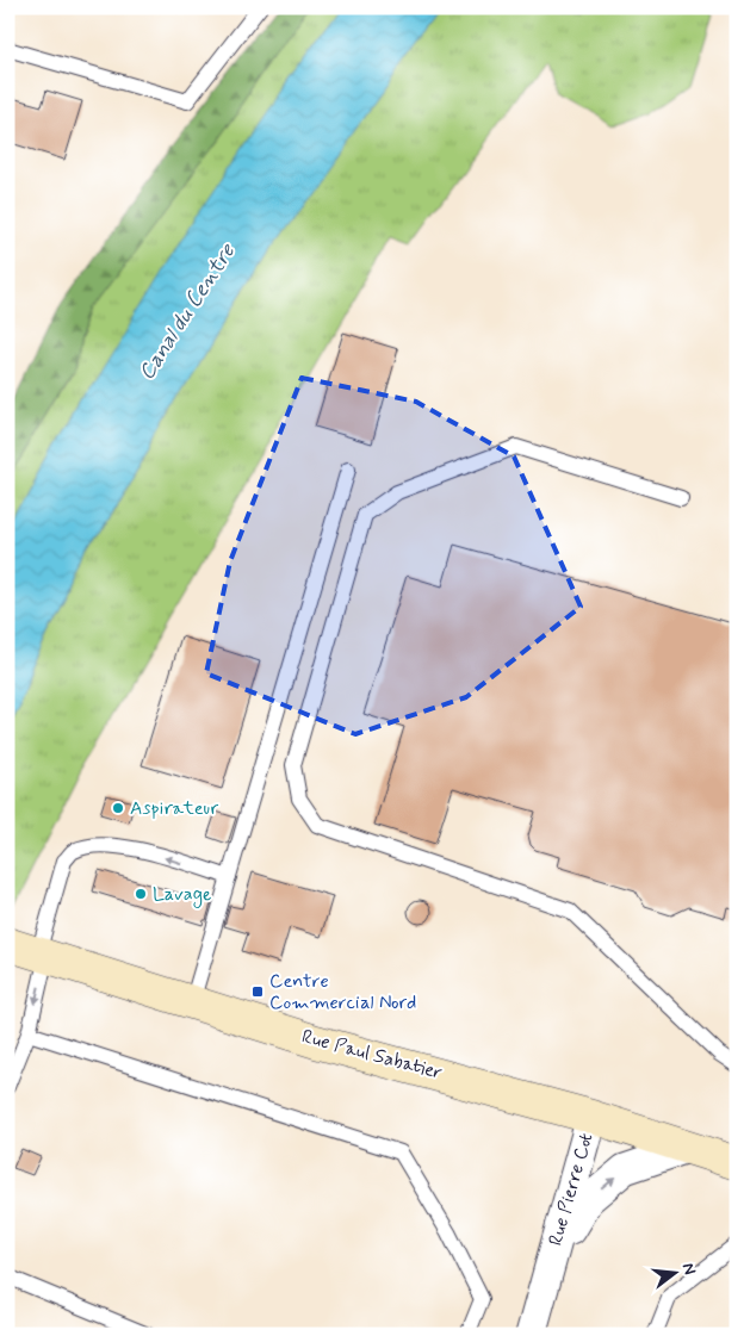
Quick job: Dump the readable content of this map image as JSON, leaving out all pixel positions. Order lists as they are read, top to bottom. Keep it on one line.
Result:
{"streets":{"main road":["Rue Paul Sabatier"],"street":["Rue Pierre Cot"]},"crossings":[["Rue Paul Sabatier","Rue Pierre Cot"]],"one_way":["Rue Pierre Cot"],"water":["Canal du Centre"],"places":{"other":["Aspirateur","Lavage"],"transit":["Centre Commercial Nord"]},"north":"right"}
